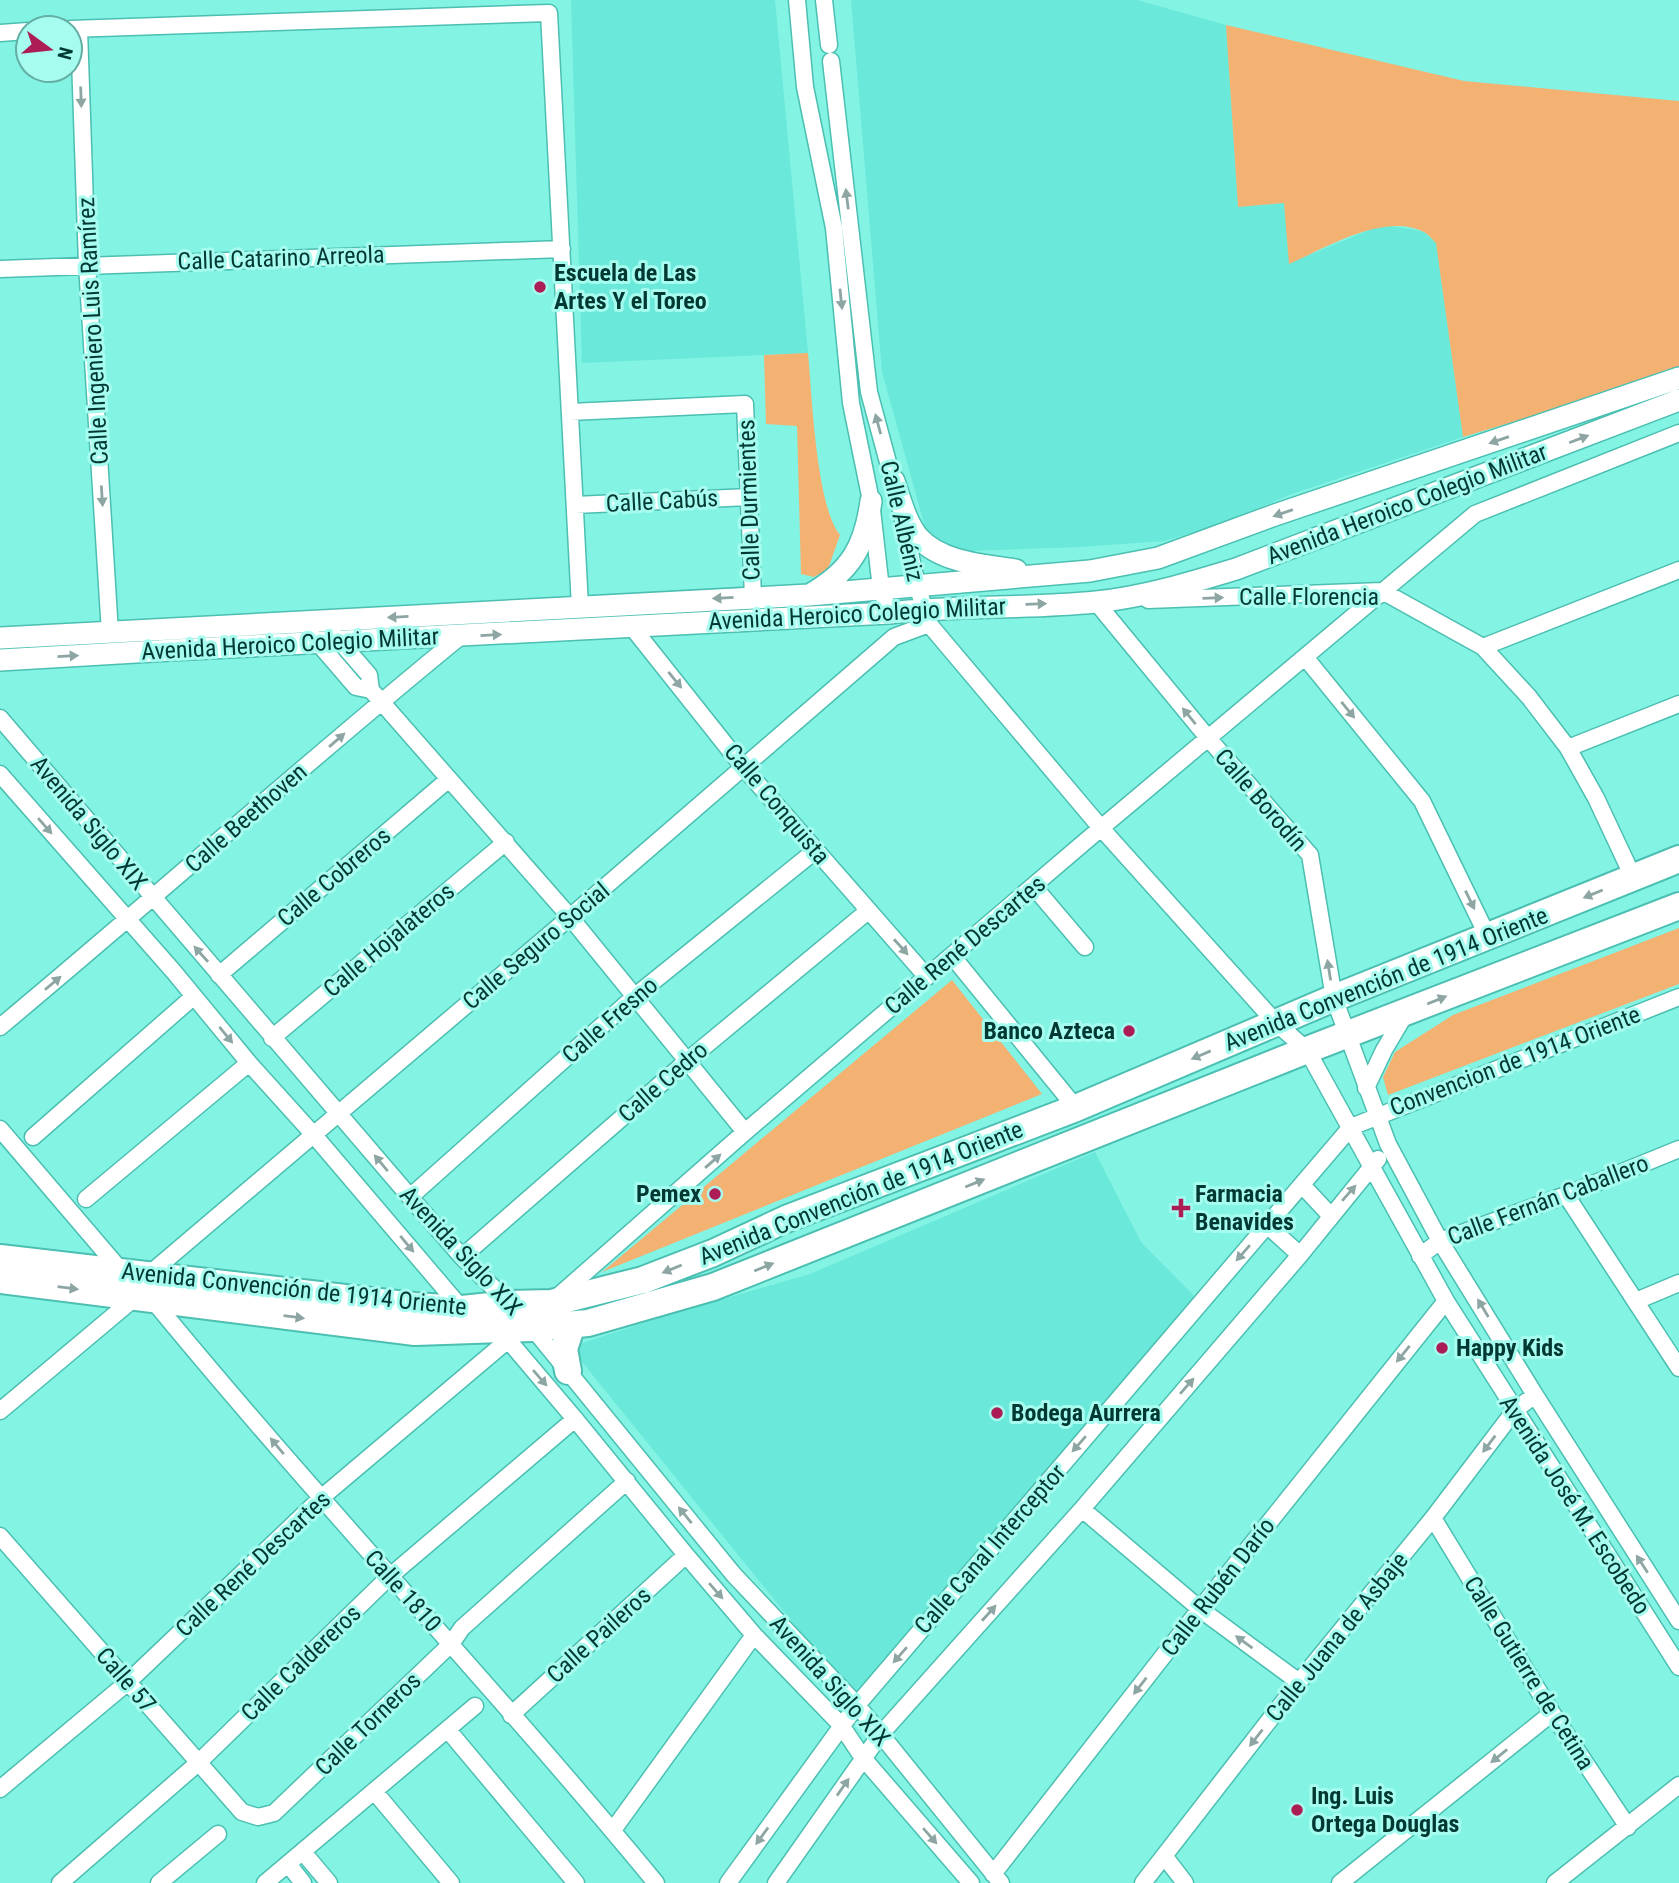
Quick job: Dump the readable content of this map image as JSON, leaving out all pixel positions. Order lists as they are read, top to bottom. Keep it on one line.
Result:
{"streets":{"main road":["Avenida Convención de 1914 Oriente"],"street":["Calle Catarino Arreola","Calle Ingeniero Luis Ramírez","Calle Durmientes","Calle Cabús","Avenida Heroico Colegio Militar","Calle Albéniz","Calle Florencia","Calle Borodín","Calle Conquista","Calle Beethoven","Avenida Siglo XIX","Calle Cobreros","Calle Hojalateros","Calle René Descartes","Calle Seguro Social","Calle Fresno","Convencion de 1914 Oriente","Calle Cedro","Calle Fernán Caballero","Avenida José M. Escobedo","Calle Canal Interceptor","Calle Rubén Darío","Calle 1810","Calle Paileros","Calle Juana de Asbaje","Calle Caldereros","Calle Gutierre de Cetina","Calle 57","Calle Torneros"]},"crossings":[["Calle Catarino Arreola","Calle Ingeniero Luis Ramírez"],["Calle Ingeniero Luis Ramírez","Avenida Heroico Colegio Militar"],["Calle Durmientes","Calle Cabús"],["Calle Durmientes","Avenida Heroico Colegio Militar"],["Avenida Heroico Colegio Militar","Calle Albéniz"],["Avenida Heroico Colegio Militar","Calle Florencia"],["Avenida Heroico Colegio Militar","Calle Borodín"],["Avenida Heroico Colegio Militar","Calle Conquista"],["Avenida Heroico Colegio Militar","Calle Beethoven"],["Avenida Heroico Colegio Militar","Calle René Descartes"],["Avenida Heroico Colegio Militar","Calle Seguro Social"],["Calle Albéniz","Calle René Descartes"],["Calle Albéniz","Calle Seguro Social"],["Calle Albéniz","Avenida Convención de 1914 Oriente"],["Calle Albéniz","Avenida José M. Escobedo"],["Calle Florencia","Calle Borodín"],["Calle Florencia","Calle René Descartes"],["Calle Florencia","Avenida Convención de 1914 Oriente"],["Calle Borodín","Calle René Descartes"],["Calle Borodín","Avenida Convención de 1914 Oriente"],["Calle Borodín","Avenida José M. Escobedo"],["Calle Conquista","Calle René Descartes"],["Calle Conquista","Calle Seguro Social"],["Calle Conquista","Calle Fresno"],["Calle Conquista","Calle Cedro"],["Calle Beethoven","Avenida Siglo XIX"],["Avenida Siglo XIX","Calle Cobreros"],["Avenida Siglo XIX","Calle Hojalateros"],["Avenida Siglo XIX","Calle René Descartes"],["Avenida Siglo XIX","Calle Seguro Social"],["Avenida Siglo XIX","Avenida Convención de 1914 Oriente"],["Avenida Siglo XIX","Calle Fresno"],["Avenida Siglo XIX","Calle Cedro"],["Avenida Siglo XIX","Calle Canal Interceptor"],["Avenida Siglo XIX","Calle Rubén Darío"],["Avenida Siglo XIX","Calle Paileros"],["Avenida Siglo XIX","Calle Caldereros"],["Avenida Siglo XIX","Calle Torneros"],["Calle René Descartes","Avenida Convención de 1914 Oriente"],["Calle René Descartes","Calle 1810"],["Calle René Descartes","Calle 57"],["Calle Seguro Social","Avenida Convención de 1914 Oriente"],["Calle Seguro Social","Calle 1810"],["Avenida Convención de 1914 Oriente","Avenida José M. Escobedo"],["Avenida Convención de 1914 Oriente","Calle 1810"],["Convencion de 1914 Oriente","Avenida José M. Escobedo"],["Convencion de 1914 Oriente","Calle Canal Interceptor"],["Calle Fernán Caballero","Avenida José M. Escobedo"],["Avenida José M. Escobedo","Calle Canal Interceptor"],["Avenida José M. Escobedo","Calle Rubén Darío"],["Avenida José M. Escobedo","Calle Juana de Asbaje"],["Calle 1810","Calle Paileros"],["Calle 1810","Calle Caldereros"],["Calle 1810","Calle Torneros"],["Calle Juana de Asbaje","Calle Gutierre de Cetina"],["Calle Caldereros","Calle 57"],["Calle 57","Calle Torneros"]],"one_way":["Calle Ingeniero Luis Ramírez","Calle Florencia","Calle Conquista","Calle Rubén Darío","Calle Juana de Asbaje"],"places":{"other":["Escuela de Las Artes Y el Toreo","Banco Azteca","Pemex","Happy Kids","Bodega Aurrera","Ing. Luis Ortega Douglas"],"health":["Farmacia Benavides"]},"north":"right"}
